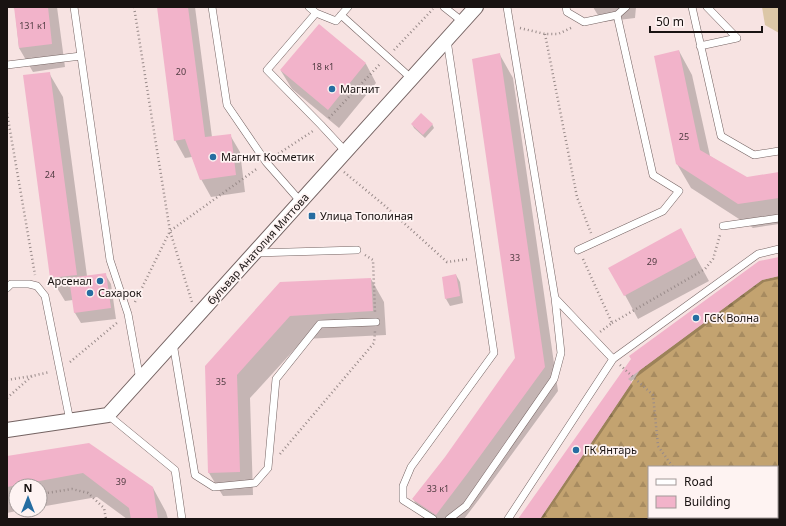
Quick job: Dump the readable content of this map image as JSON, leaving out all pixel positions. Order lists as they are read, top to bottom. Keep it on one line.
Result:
{"streets":{"street":["бульвар Анатолия Миттова"]},"places":{"other":["Магнит","Магнит Косметик","Арсенал","Сахарок","ГСК Волна","ГК Янтарь"],"transit":["Улица Тополиная"]},"house_numbers":["131 к1","18 к1","20","25","24","33","29","35","39","33 к1"],"legend":["Road","Building"],"scale_bar":"50 m","north":"top"}
